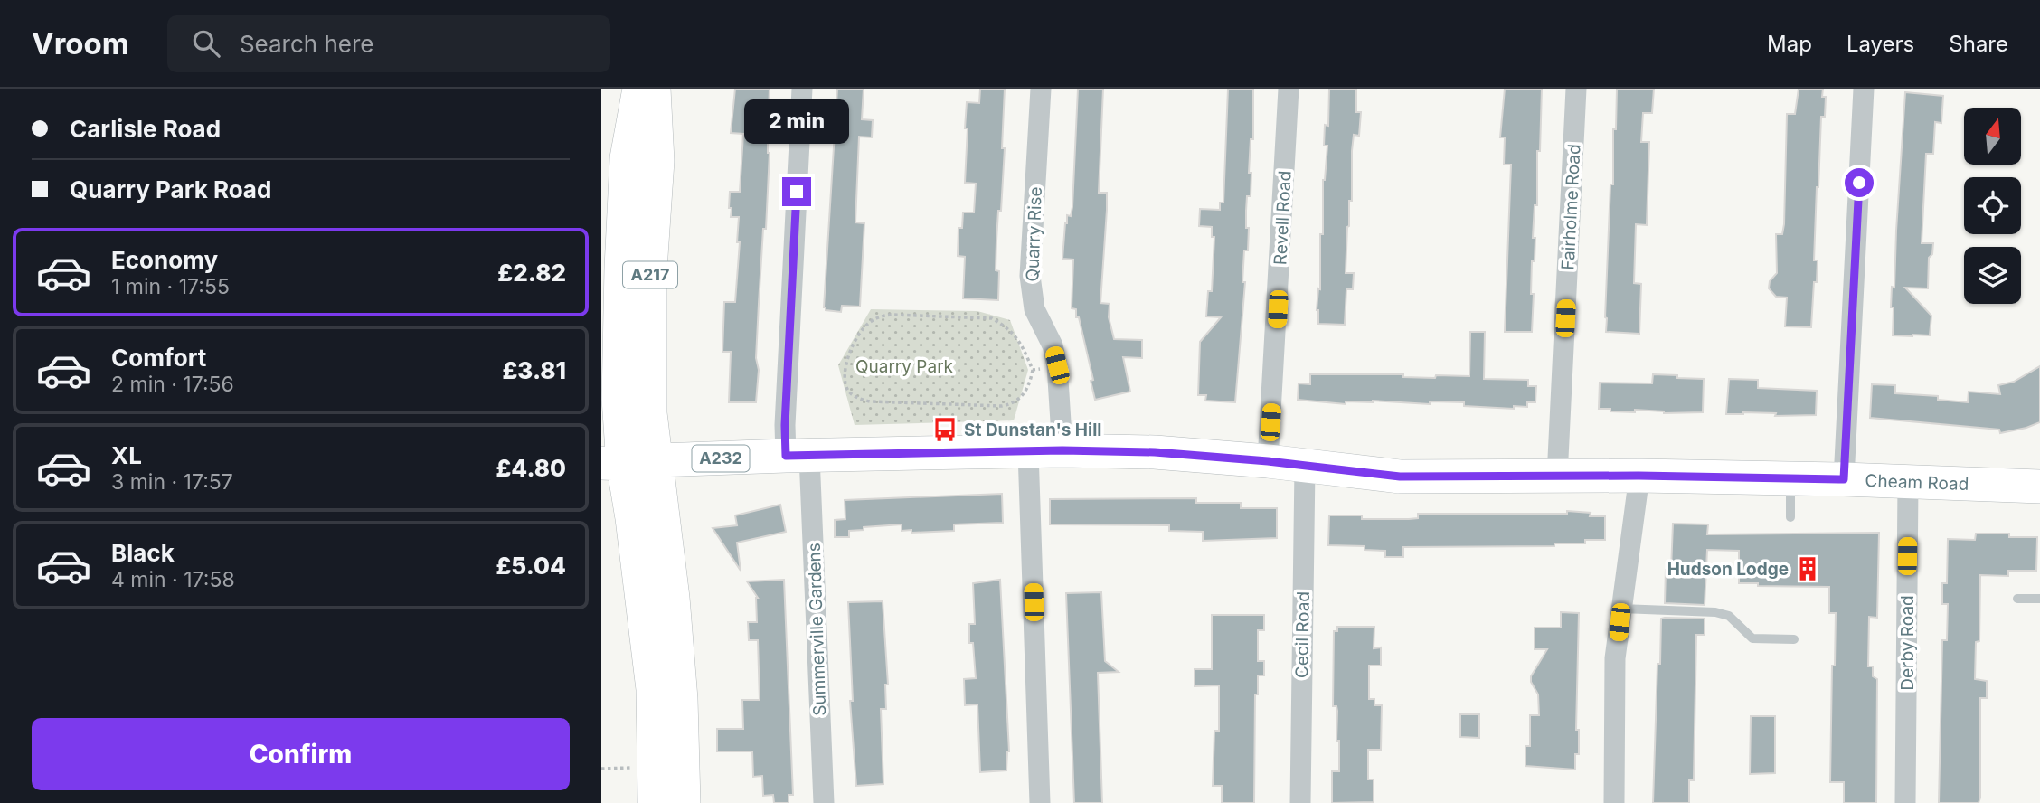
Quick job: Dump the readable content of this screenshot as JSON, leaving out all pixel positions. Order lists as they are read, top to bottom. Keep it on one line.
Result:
{"streets":{"highway":["A217","A232","Cheam Road"],"street":["Fairholme Road","Revell Road","Quarry Rise","Summerville Gardens","Cecil Road","Derby Road"]},"crossings":[["Fairholme Road","Cheam Road"],["Revell Road","Cheam Road"],["Quarry Rise","Cheam Road"],["A217","A232"],["A217","Cheam Road"],["A232","Cheam Road"],["Cheam Road","Summerville Gardens"],["Cheam Road","Cecil Road"],["Cheam Road","Derby Road"]],"parks":["Quarry Park"],"places":{"bus stop":["St Dunstan's Hill"],"building":["Hudson Lodge"]},"north":"top","page":{"header":"Vroom","search":"Search here","nav":["Map","Layers","Share"],"banner":["Carlisle Road","Quarry Park Road"],"bubble":"2 min","list":[{"name":"Economy","note":"1 min · 17:55","value":"£2.82"},{"name":"Comfort","note":"2 min · 17:56","value":"£3.81"},{"name":"XL","note":"3 min · 17:57","value":"£4.80"},{"name":"Black","note":"4 min · 17:58","value":"£5.04"}],"buttons":"Confirm"}}
